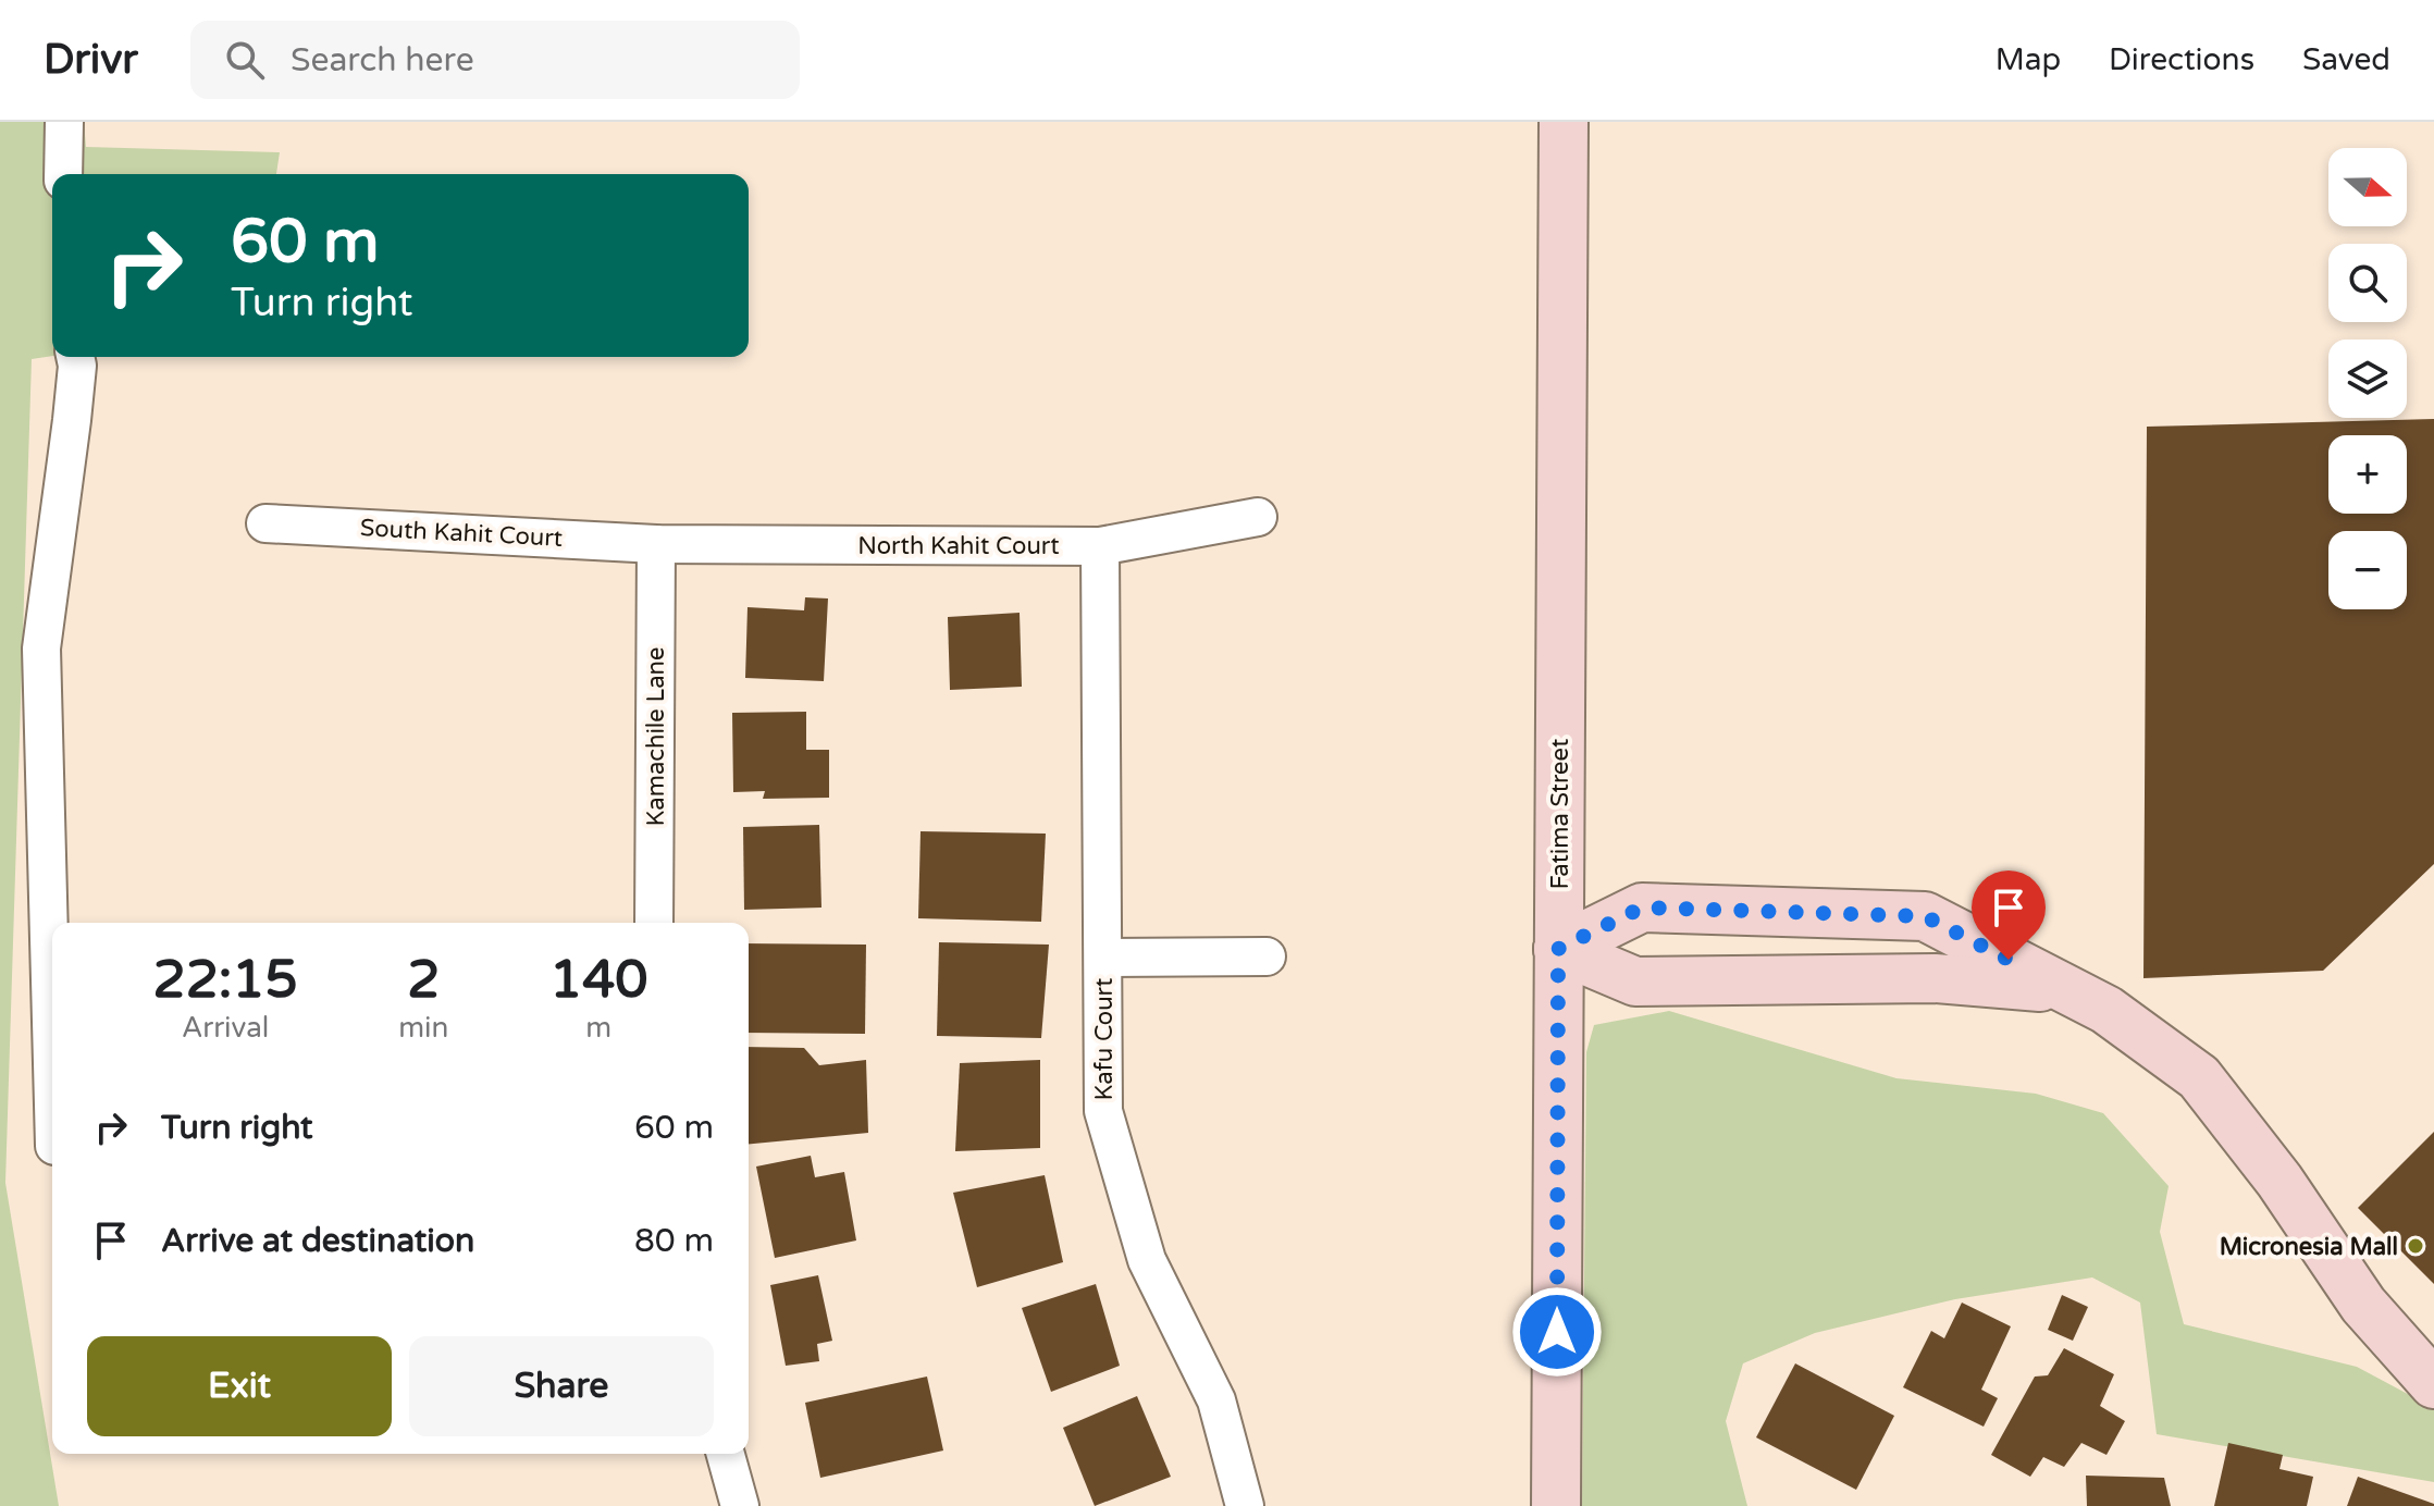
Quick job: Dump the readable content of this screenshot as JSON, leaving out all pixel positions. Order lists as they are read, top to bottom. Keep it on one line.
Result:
{"streets":{"street":["South Kahit Court","North Kahit Court","Kamachile Lane","Fatima Street","Kafu Court"]},"crossings":[["South Kahit Court","North Kahit Court"],["South Kahit Court","Kamachile Lane"],["North Kahit Court","Kamachile Lane"],["North Kahit Court","Kafu Court"]],"places":["Micronesia Mall"],"north":"right","page":{"header":"Drivr","search":"Search here","nav":["Map","Directions","Saved"],"map_buttons":["+","−"],"turn":["60 m","Turn right"],"eta":["22:15","Arrival","2","min","140","m"],"list":[{"name":"Turn right","value":"60 m"},{"name":"Arrive at destination","value":"80 m"}],"buttons":["Exit","Share"]}}
